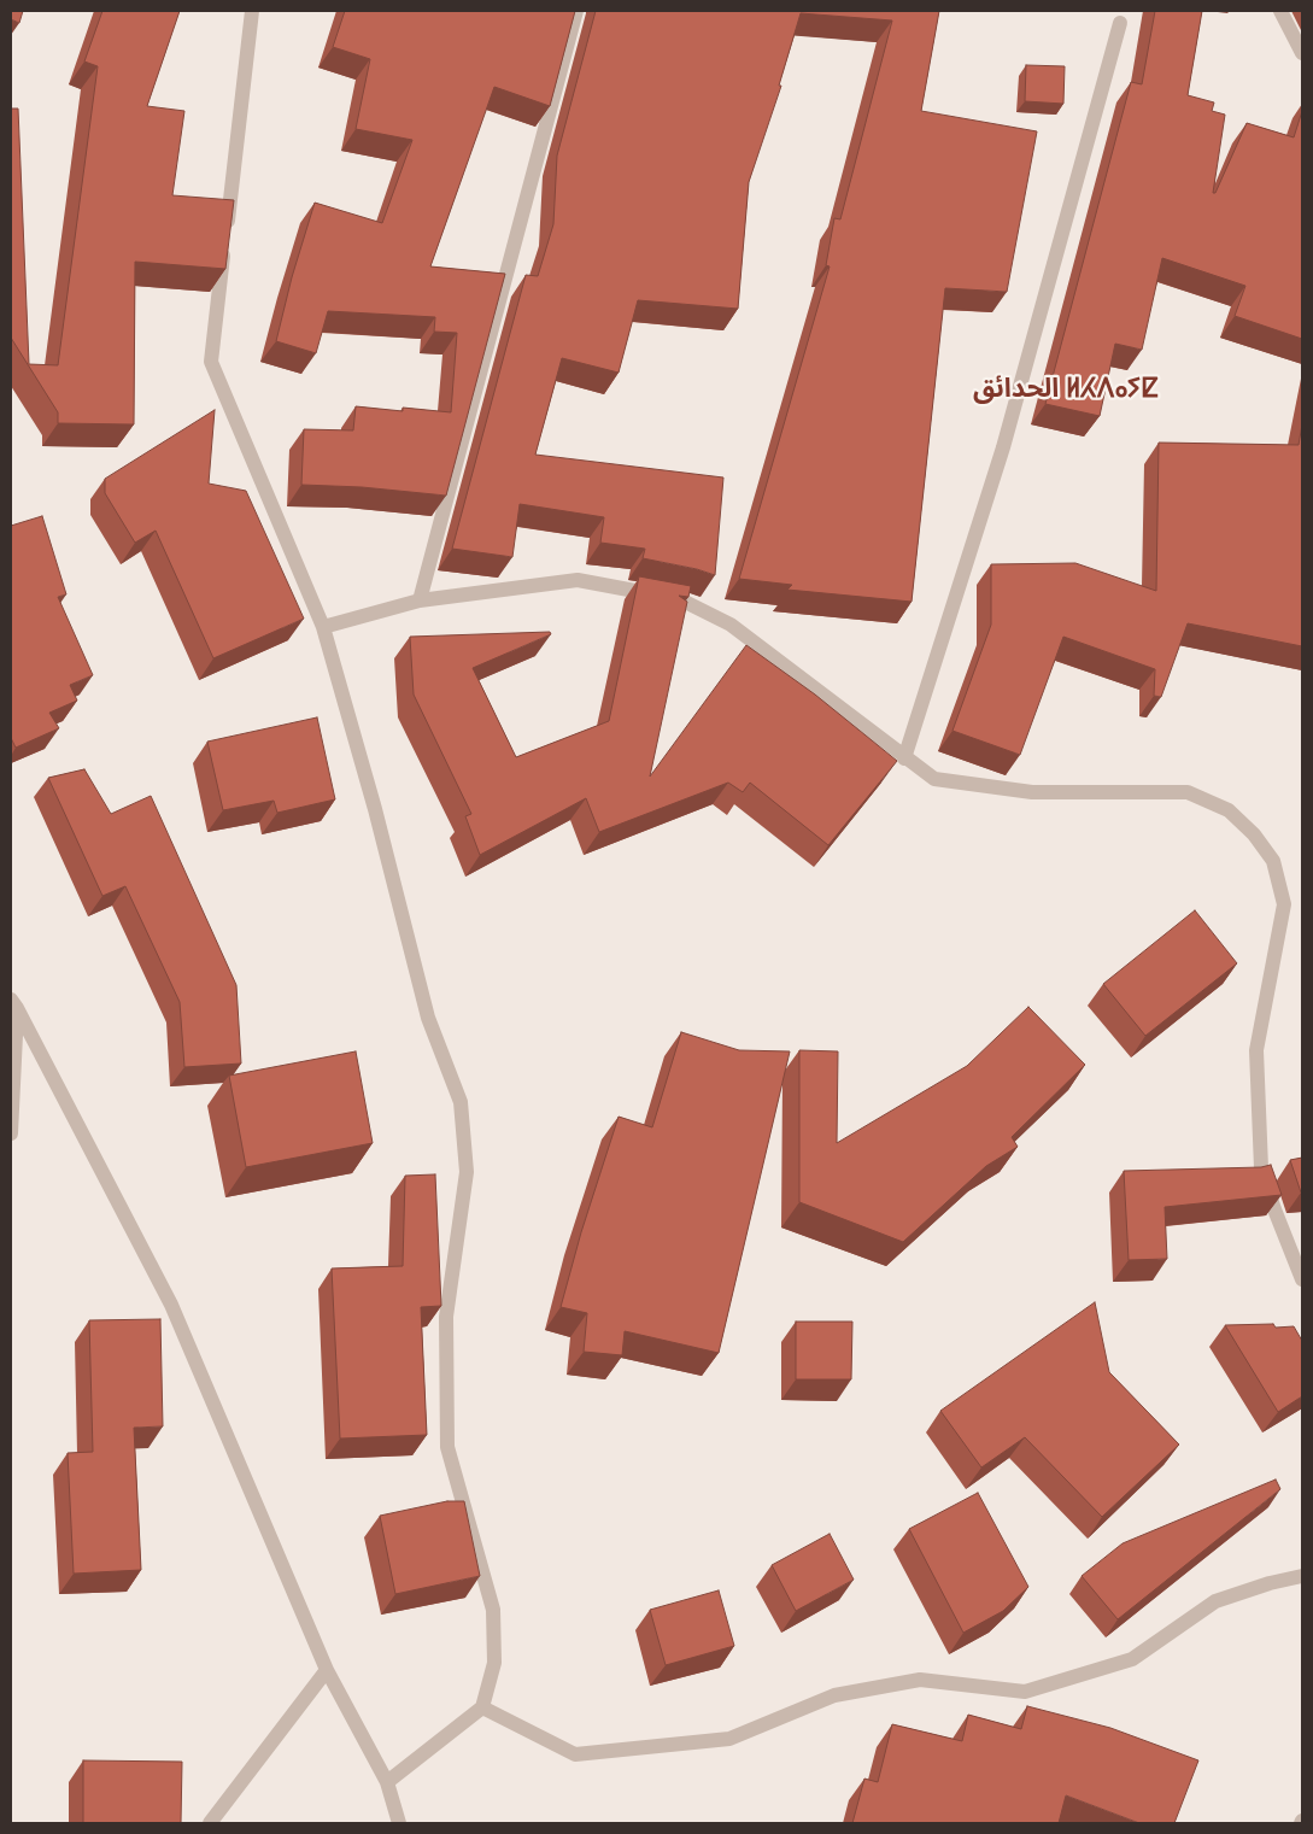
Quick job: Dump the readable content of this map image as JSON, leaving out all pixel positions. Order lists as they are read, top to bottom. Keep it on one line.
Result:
{"districts":["الحدائق ⵍⵃⴷⴰⵢⵇ"]}
